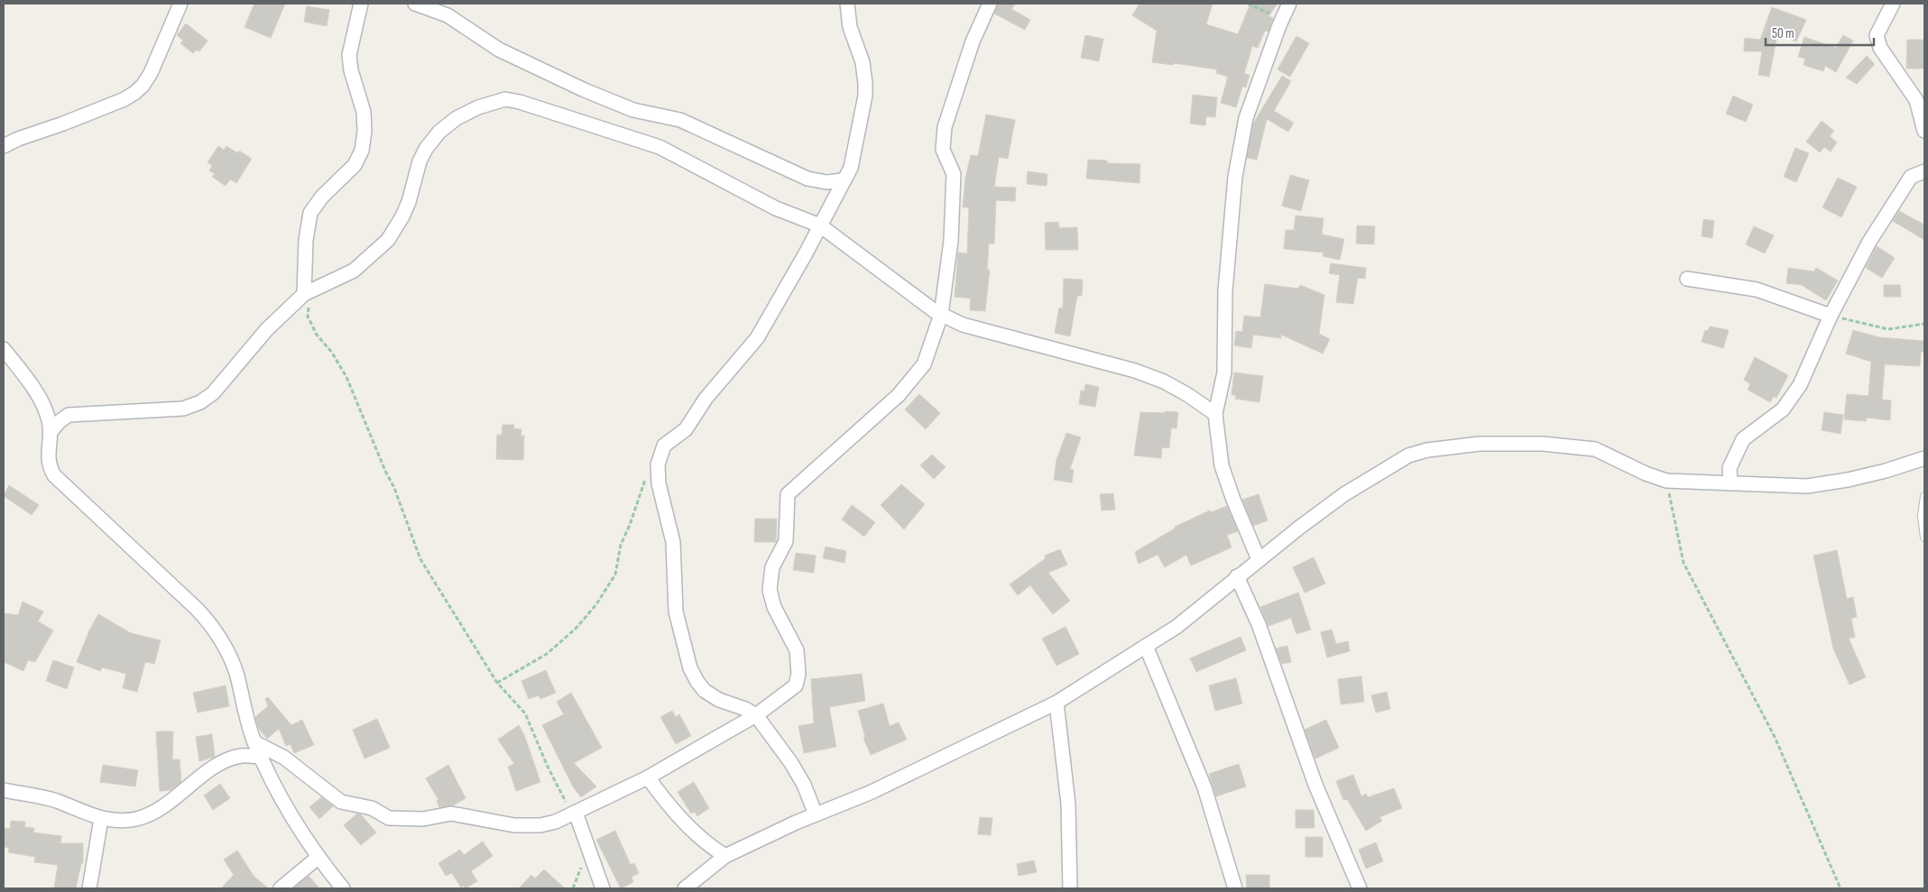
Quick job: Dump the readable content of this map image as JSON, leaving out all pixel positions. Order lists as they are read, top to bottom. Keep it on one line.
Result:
{"scale_bar":"50 m"}
